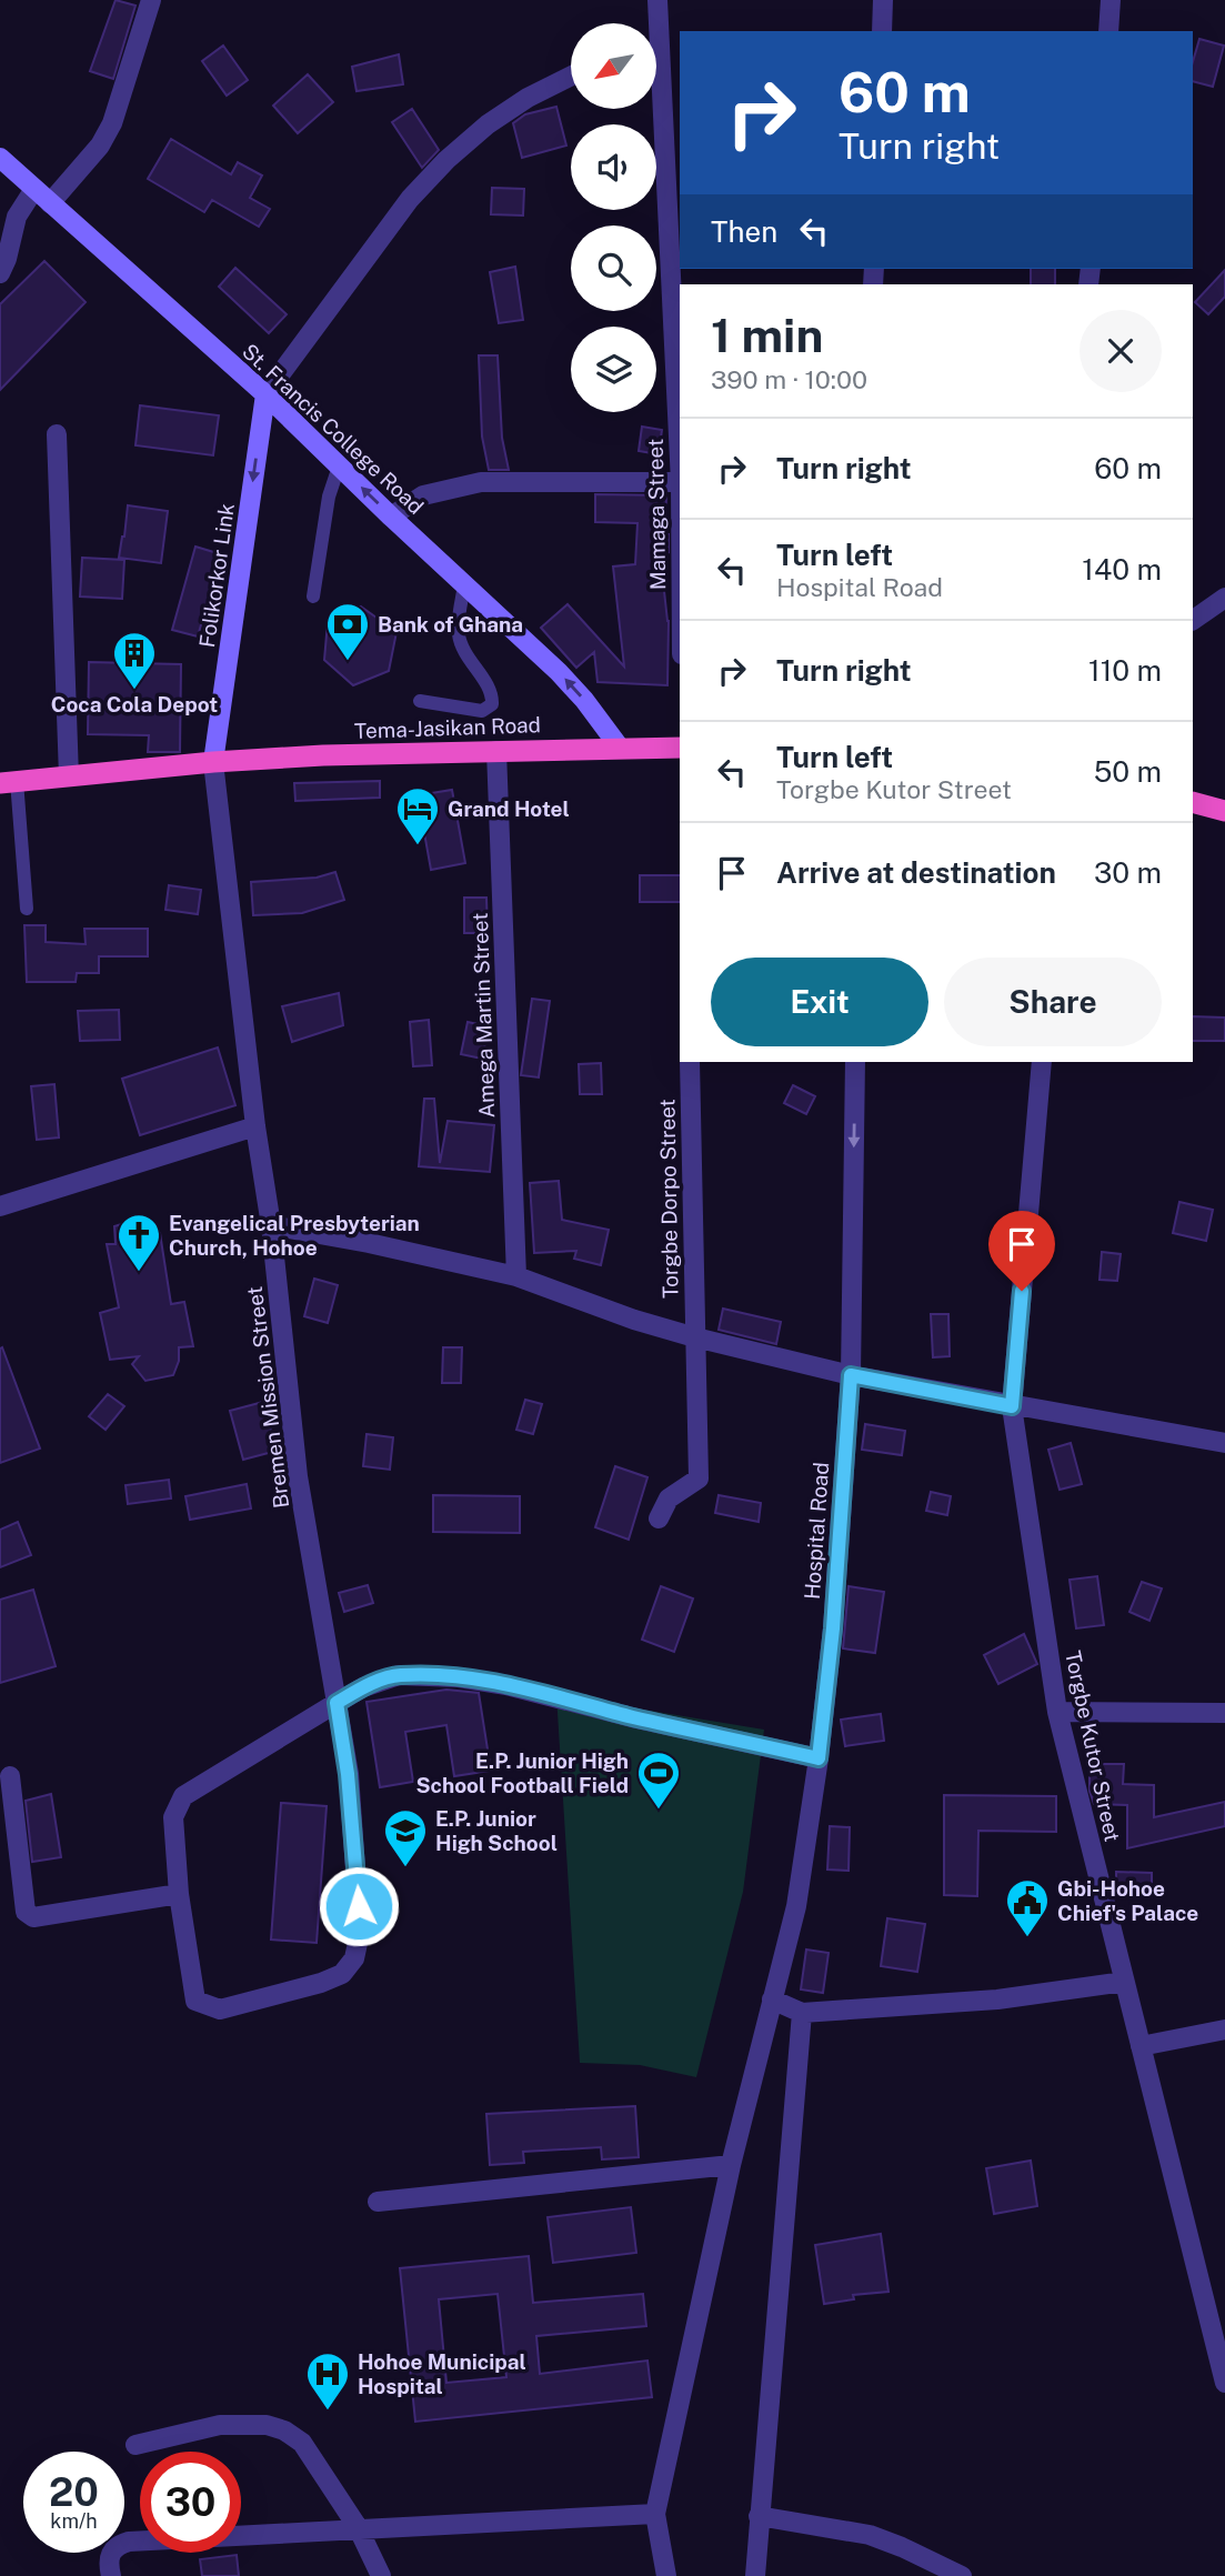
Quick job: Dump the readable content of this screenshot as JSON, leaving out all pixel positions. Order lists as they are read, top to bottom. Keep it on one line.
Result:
{"streets":{"highway":["Tema-Jasikan Road"],"main road":["St. Francis College Road","Folikorkor Link"],"street":["Mamaga Street","Amega Martin Street","Torgbe Dorpo Street","Bremen Mission Street","Hospital Road","Torgbe Kutor Street"]},"crossings":[["St. Francis College Road","Folikorkor Link"],["St. Francis College Road","Tema-Jasikan Road"],["Folikorkor Link","Tema-Jasikan Road"],["Folikorkor Link","Bremen Mission Street"],["Tema-Jasikan Road","Amega Martin Street"],["Tema-Jasikan Road","Bremen Mission Street"]],"one_way":["Folikorkor Link"],"places":{"bank":["Bank of Ghana"],"building":["Coca Cola Depot"],"hotel":["Grand Hotel"],"church":["Evangelical Presbyterian Church, Hohoe"],"sports":["E.P. Junior High School Football Field"],"school or university":["E.P. Junior High School"],"public building":["Gbi-Hohoe Chief's Palace"],"hospital":["Hohoe Municipal Hospital"]},"north":"bottom left","page":{"turn":["60 m","Turn right"],"then":"Then","heading":["1 min","390 m · 10:00"],"list":[{"name":"Turn right","value":"60 m"},{"name":"Turn left","note":"Hospital Road","value":"140 m"},{"name":"Turn right","value":"110 m"},{"name":"Turn left","note":"Torgbe Kutor Street","value":"50 m"},{"name":"Arrive at destination","value":"30 m"}],"buttons":["Exit","Share"],"speed":"20 km/h","limit":"30"}}
